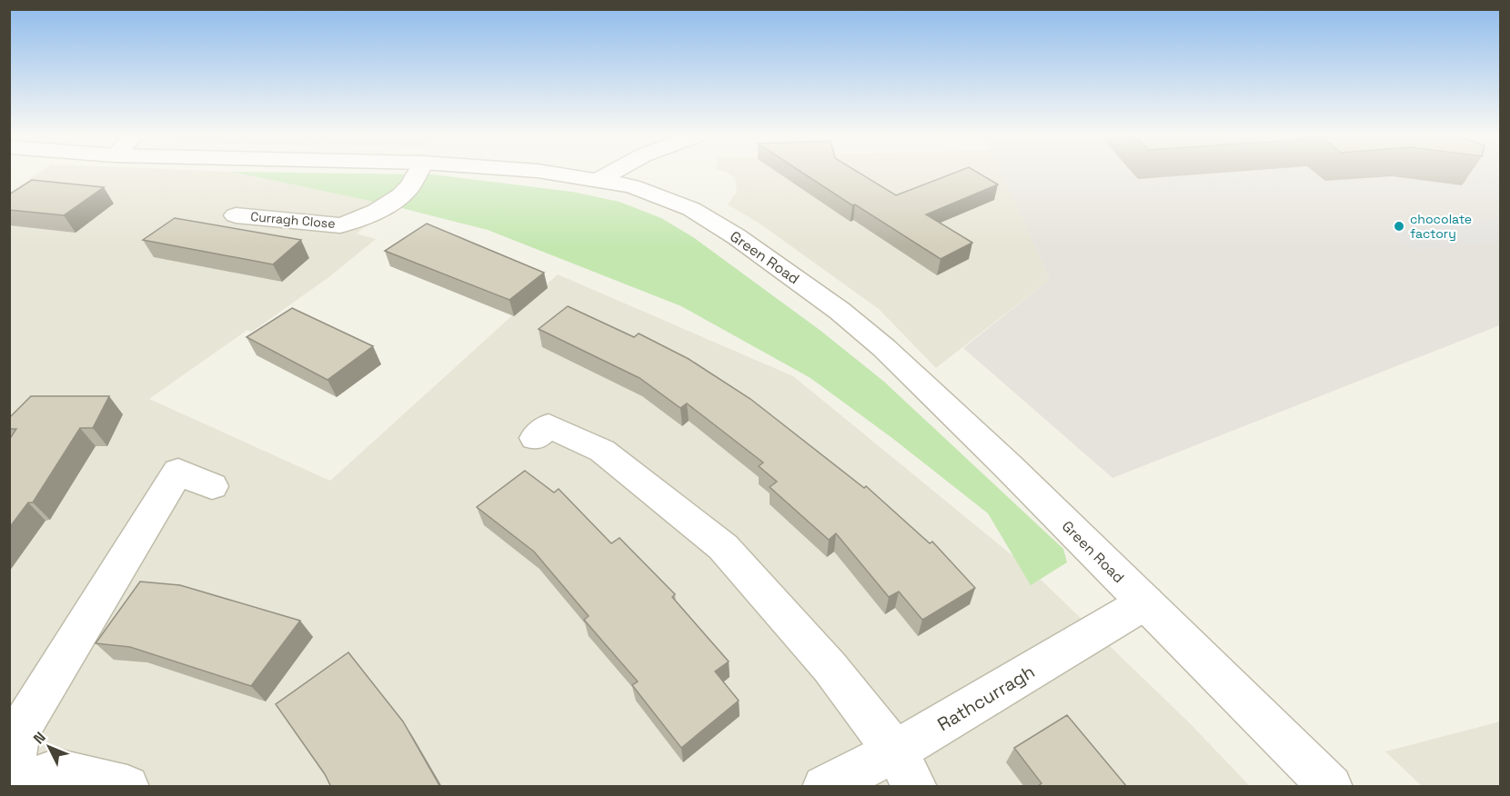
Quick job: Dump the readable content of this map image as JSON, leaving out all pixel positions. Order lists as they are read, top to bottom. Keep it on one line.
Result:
{"streets":{"street":["Curragh Close","Green Road","Rathcurragh"]},"crossings":[["Green Road","Rathcurragh"]],"places":["chocolate factory"],"north":"top left"}
